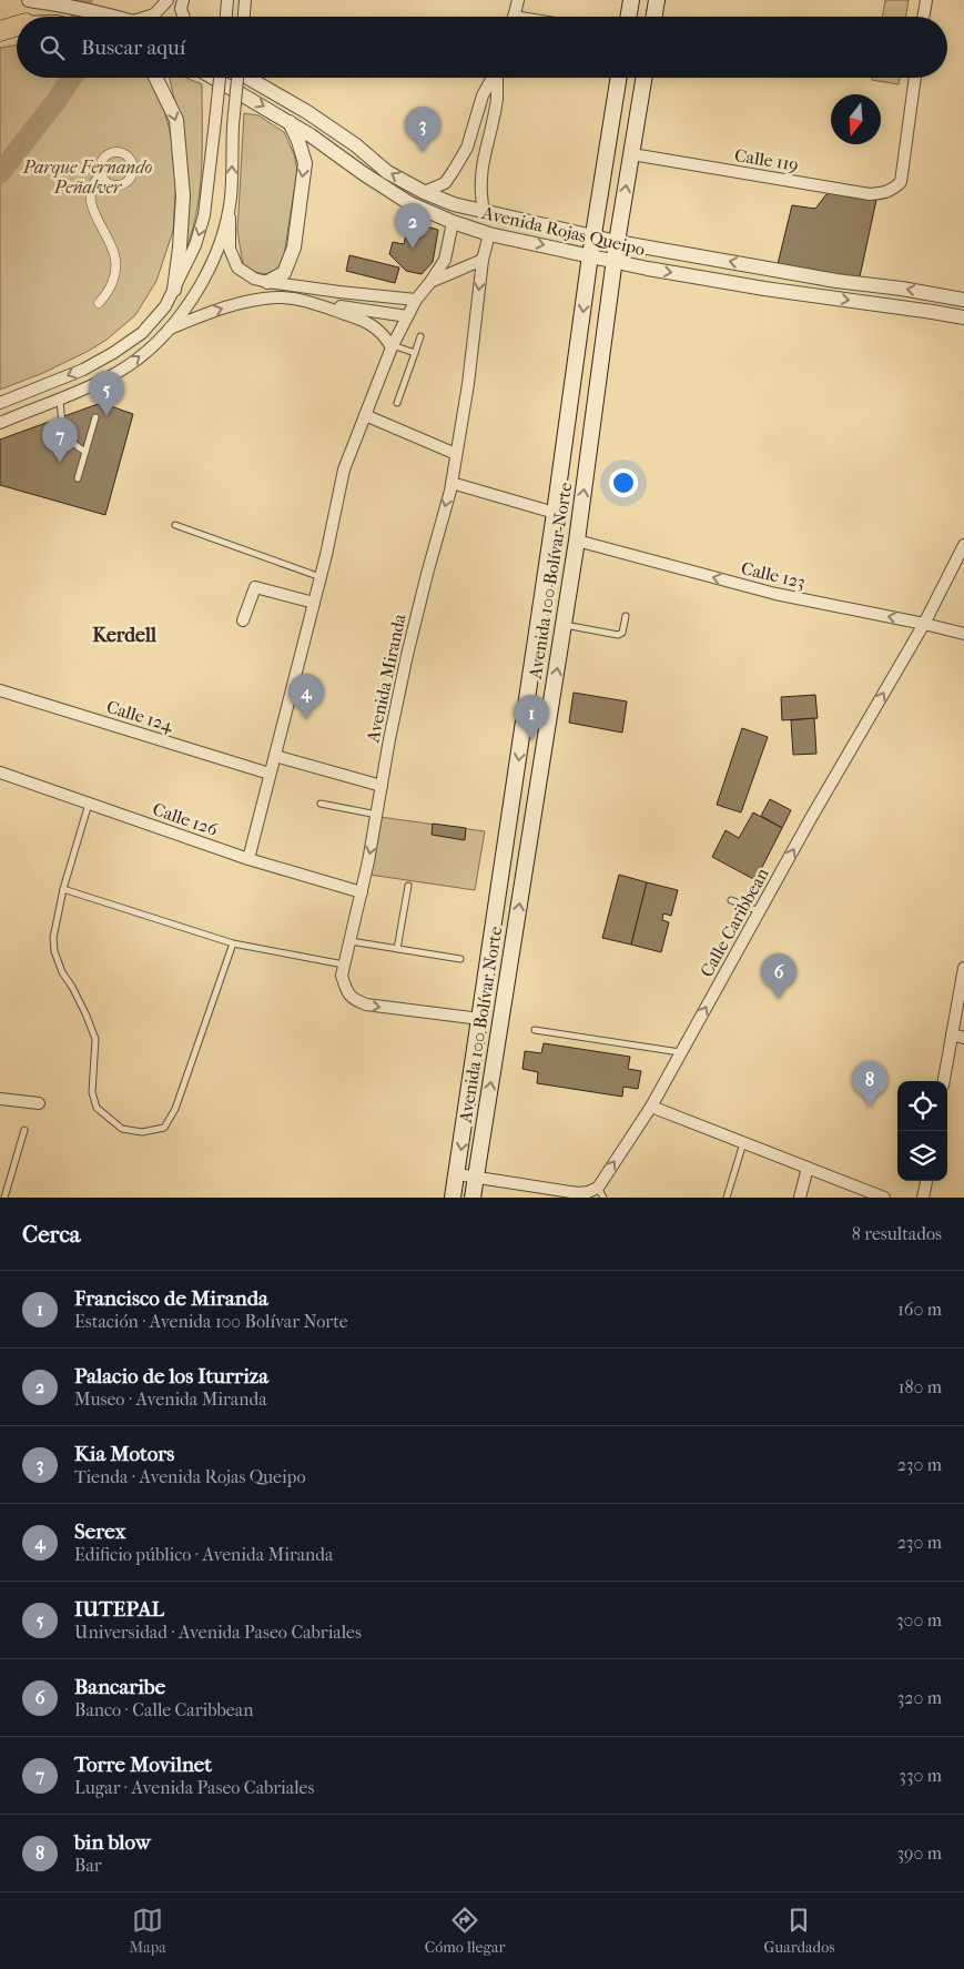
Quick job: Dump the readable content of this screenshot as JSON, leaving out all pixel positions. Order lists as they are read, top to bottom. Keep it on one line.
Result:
{"streets":{"main road":["Avenida 100 Bolívar Norte"],"street":["Calle 119","Avenida Rojas Queipo","Calle 123","Avenida Miranda","Calle 124","Calle 126","Calle Caribbean"]},"crossings":[["Calle 119","Avenida 100 Bolívar Norte"],["Avenida Rojas Queipo","Avenida 100 Bolívar Norte"],["Avenida Rojas Queipo","Avenida Miranda"],["Calle 123","Avenida 100 Bolívar Norte"],["Calle 123","Calle Caribbean"],["Avenida 100 Bolívar Norte","Avenida Miranda"],["Avenida 100 Bolívar Norte","Calle Caribbean"],["Avenida Miranda","Calle 126"]],"one_way":["Calle 123","Avenida Miranda","Calle Caribbean"],"districts":["Kerdell"],"parks":["Parque Fernando Peñalver"],"north":"bottom","page":{"search":"Buscar aquí","pins":["3","2","5","7","4","1","6","8"],"heading":["Cerca","8 resultados"],"list":[{"mark":"1","name":"Francisco de Miranda","note":"Estación · Avenida 100 Bolívar Norte","value":"160 m"},{"mark":"2","name":"Palacio de los Iturriza","note":"Museo · Avenida Miranda","value":"180 m"},{"mark":"3","name":"Kia Motors","note":"Tienda · Avenida Rojas Queipo","value":"230 m"},{"mark":"4","name":"Serex","note":"Edificio público · Avenida Miranda","value":"230 m"},{"mark":"5","name":"IUTEPAL","note":"Universidad · Avenida Paseo Cabriales","value":"300 m"},{"mark":"6","name":"Bancaribe","note":"Banco · Calle Caribbean","value":"320 m"},{"mark":"7","name":"Torre Movilnet","note":"Lugar · Avenida Paseo Cabriales","value":"330 m"},{"mark":"8","name":"bin blow","note":"Bar","value":"390 m"}],"nav":["Mapa","Cómo llegar","Guardados"]}}
